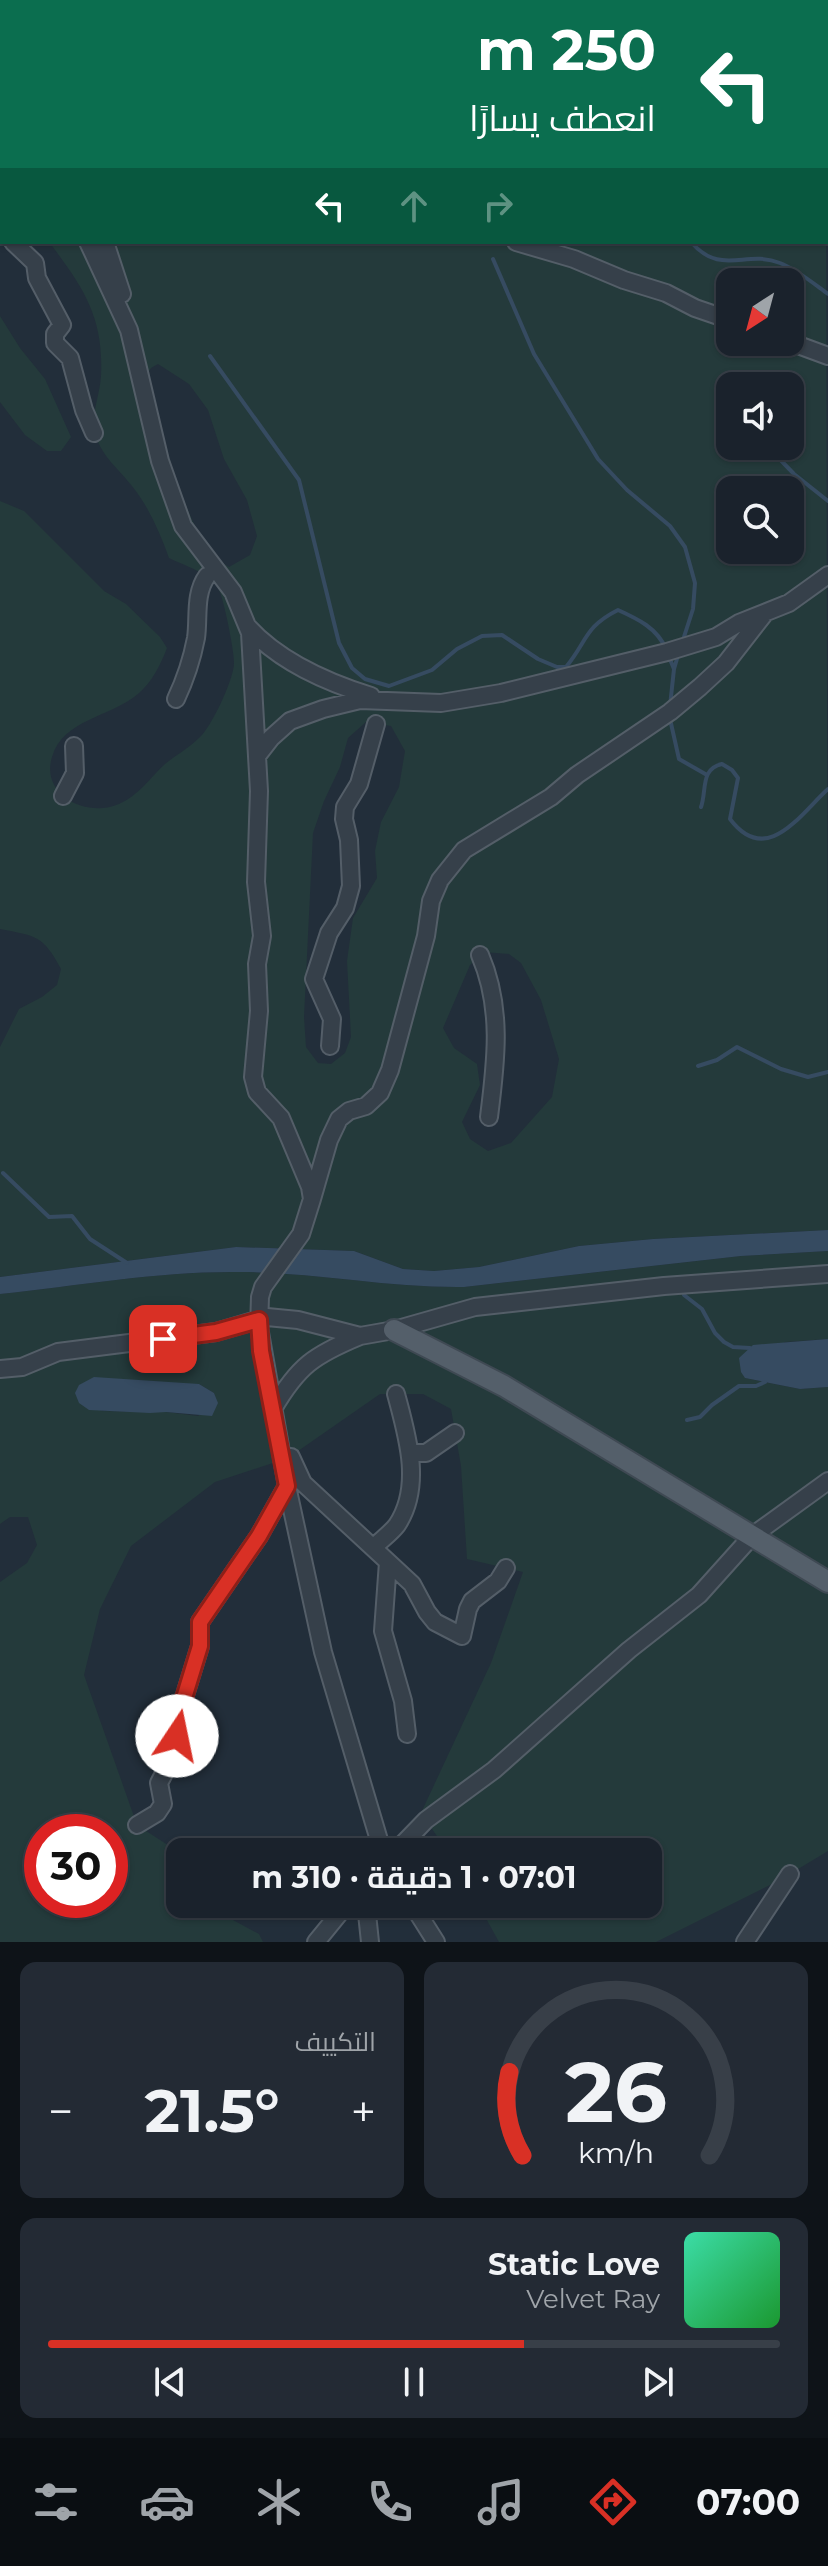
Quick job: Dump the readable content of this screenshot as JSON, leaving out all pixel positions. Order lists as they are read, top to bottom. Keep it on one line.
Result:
{"north":"bottom left","page":{"turn":["250 m","انعطف يسارًا"],"limit":"30","trip":"07:01 · 1 دقيقة · 310 m","tile":"التكييف","heat":["−","21.5°","+"],"song":["Static Love","Velvet Ray"],"tabs":"07:00","gauge":["26","km/h"]}}
